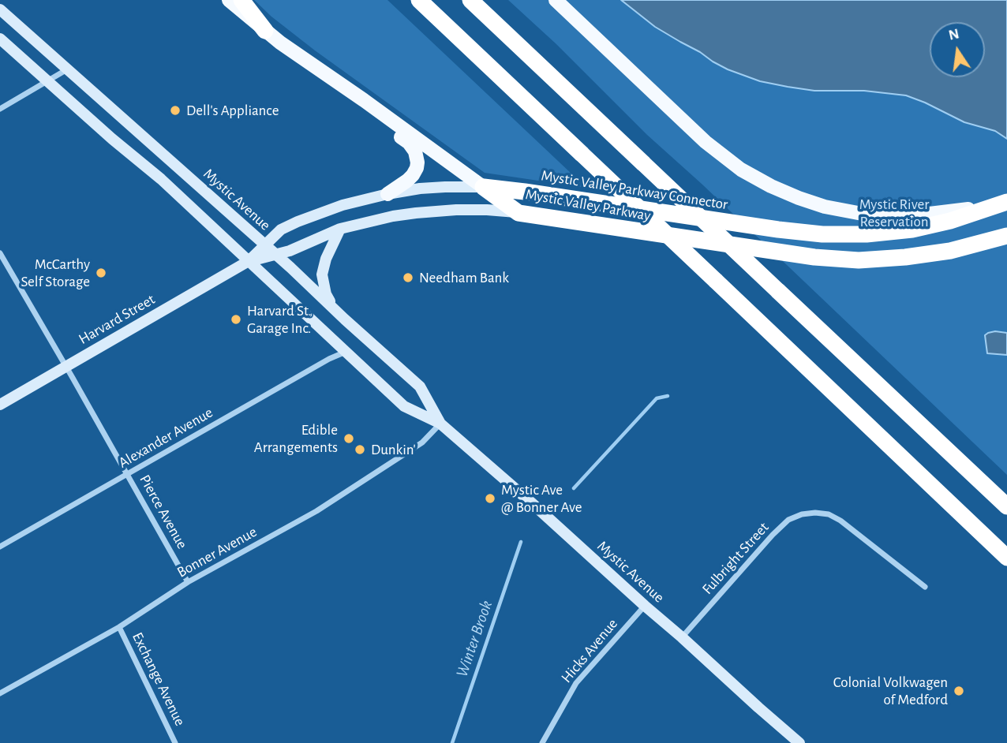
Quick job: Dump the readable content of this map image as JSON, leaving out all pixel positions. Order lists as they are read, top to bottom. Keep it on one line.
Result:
{"streets":{"highway":["Mystic Valley Parkway Connector","Mystic Valley Parkway"],"main road":["Mystic Avenue","Harvard Street"],"street":["Alexander Avenue","Pierce Avenue","Bonner Avenue","Fulbright Street","Hicks Avenue","Exchange Avenue"]},"crossings":[["Mystic Valley Parkway Connector","Mystic Avenue"],["Mystic Valley Parkway Connector","Mystic Valley Parkway"],["Mystic Valley Parkway Connector","Harvard Street"],["Mystic Avenue","Harvard Street"],["Mystic Avenue","Alexander Avenue"],["Mystic Avenue","Bonner Avenue"],["Mystic Avenue","Fulbright Street"],["Mystic Avenue","Hicks Avenue"],["Harvard Street","Pierce Avenue"],["Alexander Avenue","Pierce Avenue"],["Pierce Avenue","Bonner Avenue"],["Bonner Avenue","Exchange Avenue"]],"water":["Winter Brook"],"parks":["Mystic River Reservation"],"places":["Dell's Appliance","McCarthy Self Storage","Needham Bank","Harvard St. Garage Inc.","Edible Arrangements","Dunkin'","Mystic Ave @ Bonner Ave","Colonial Volkwagen of Medford"],"north":"top"}
